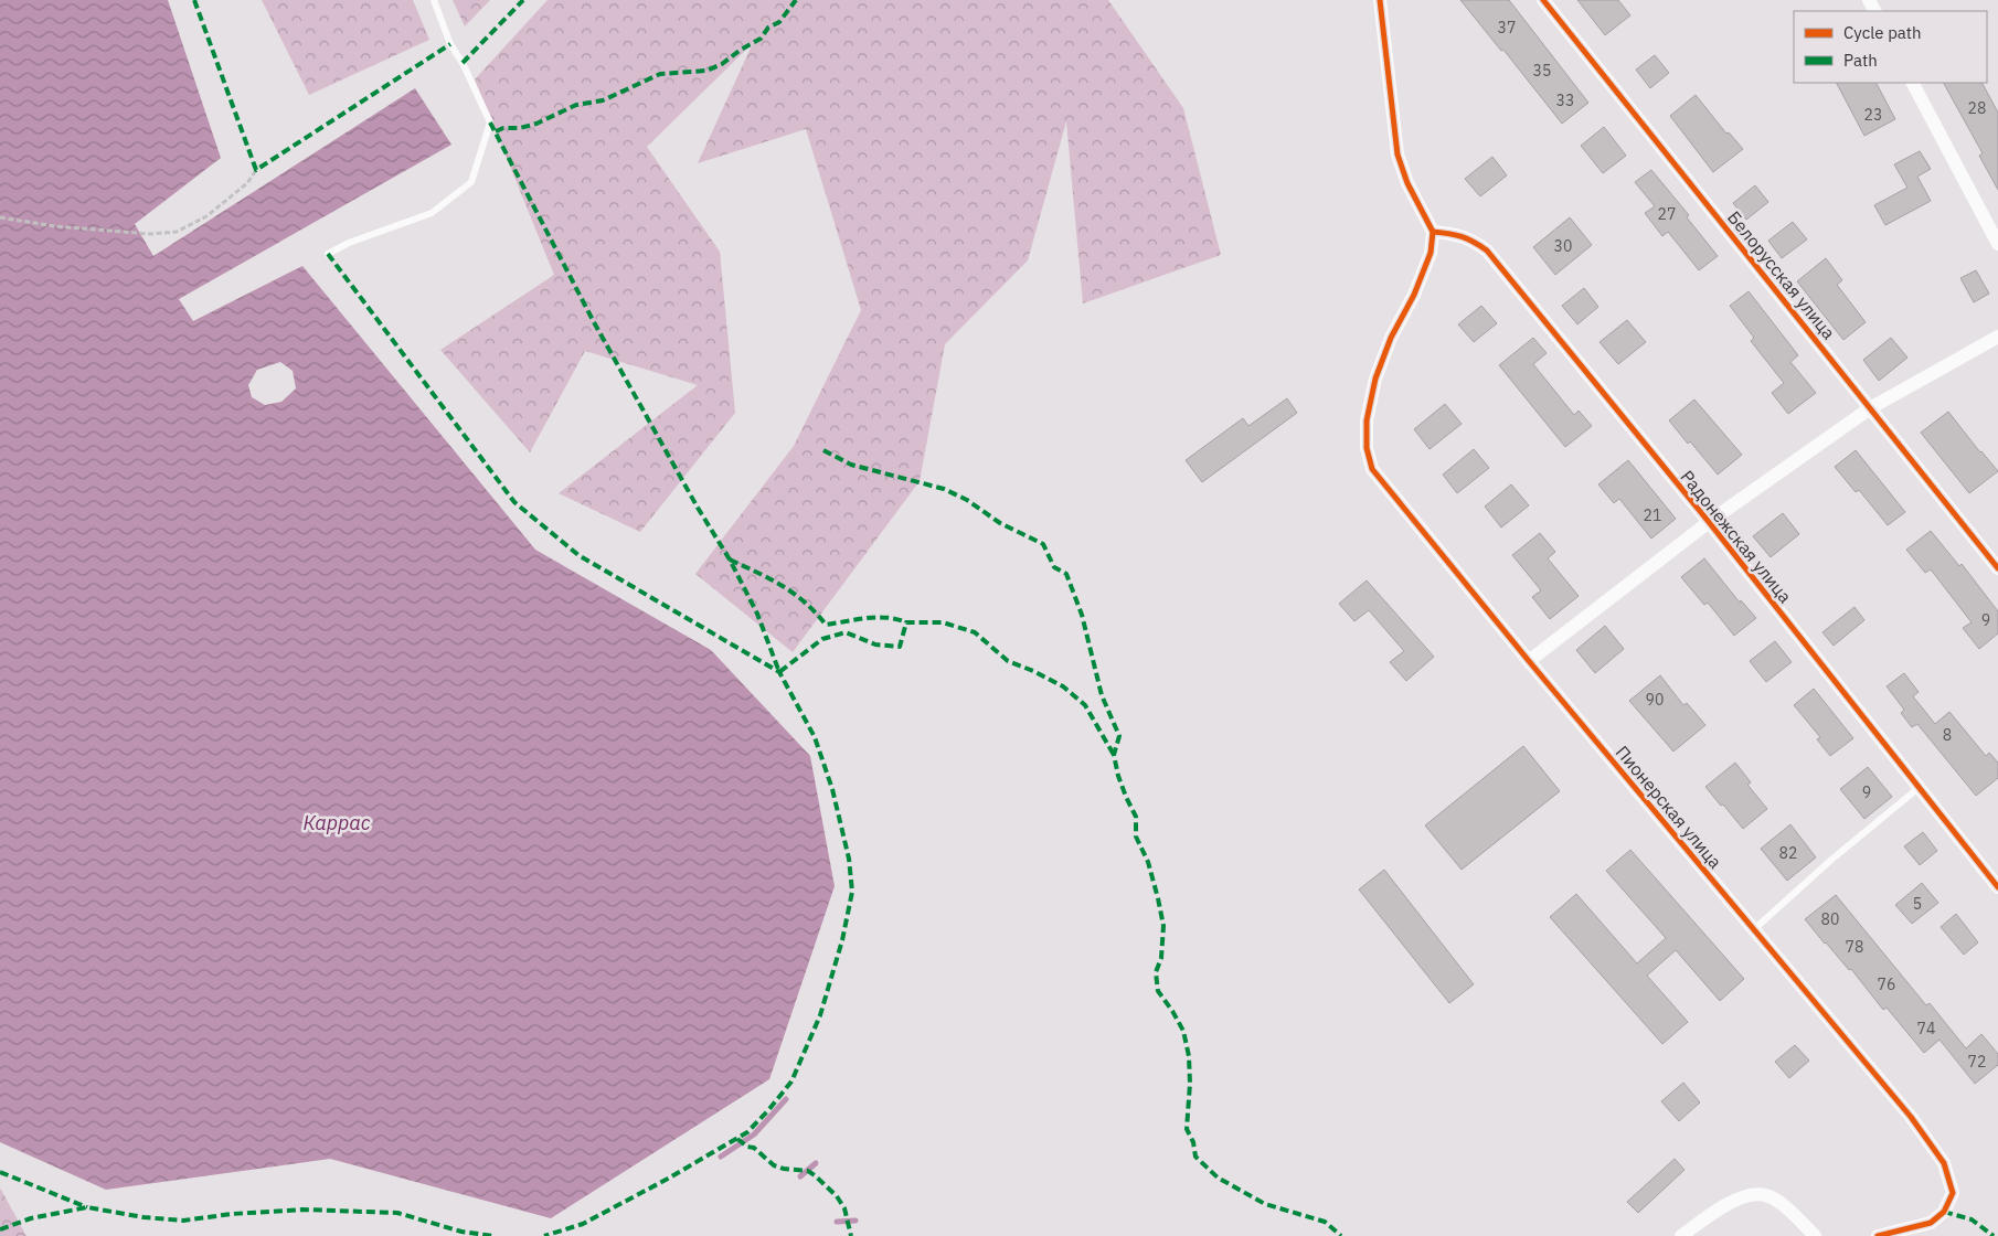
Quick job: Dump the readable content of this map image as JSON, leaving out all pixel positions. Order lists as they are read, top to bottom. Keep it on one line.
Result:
{"streets":{"street":["Белорусская улица","Радонежская улица","Пионерская улица"]},"crossings":[["Радонежская улица","Пионерская улица"]],"water":["Каррас"],"house_numbers":["37","35","33","28","23","27","30","21","9","90","8","9","82","5","80","78","76","74","72"],"legend":["Cycle path","Path"]}
